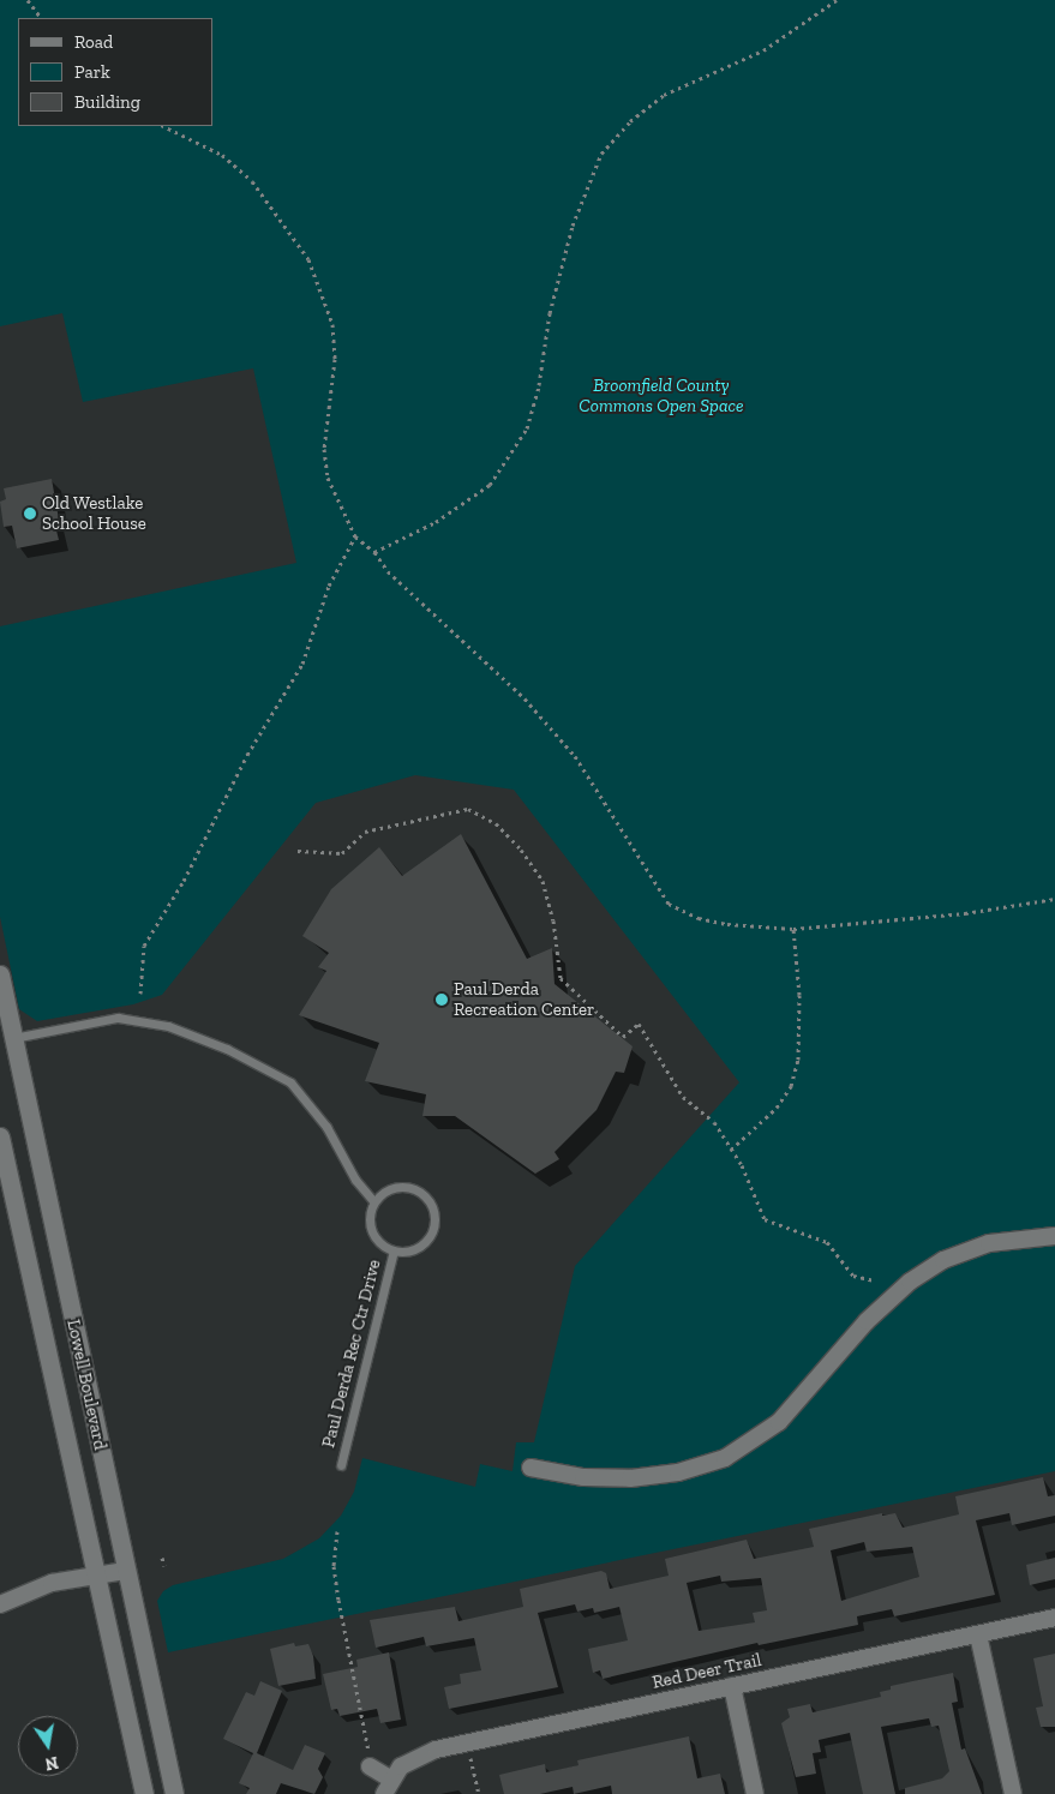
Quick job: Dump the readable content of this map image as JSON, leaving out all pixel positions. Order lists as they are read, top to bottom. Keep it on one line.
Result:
{"streets":{"main road":["Lowell Boulevard"],"street":["Red Deer Trail"],"lane":["Paul Derda Rec Ctr Drive"]},"parks":["Broomfield County Commons Open Space"],"places":["Old Westlake School House","Paul Derda Recreation Center"],"legend":["Road","Park","Building"],"north":"bottom"}
